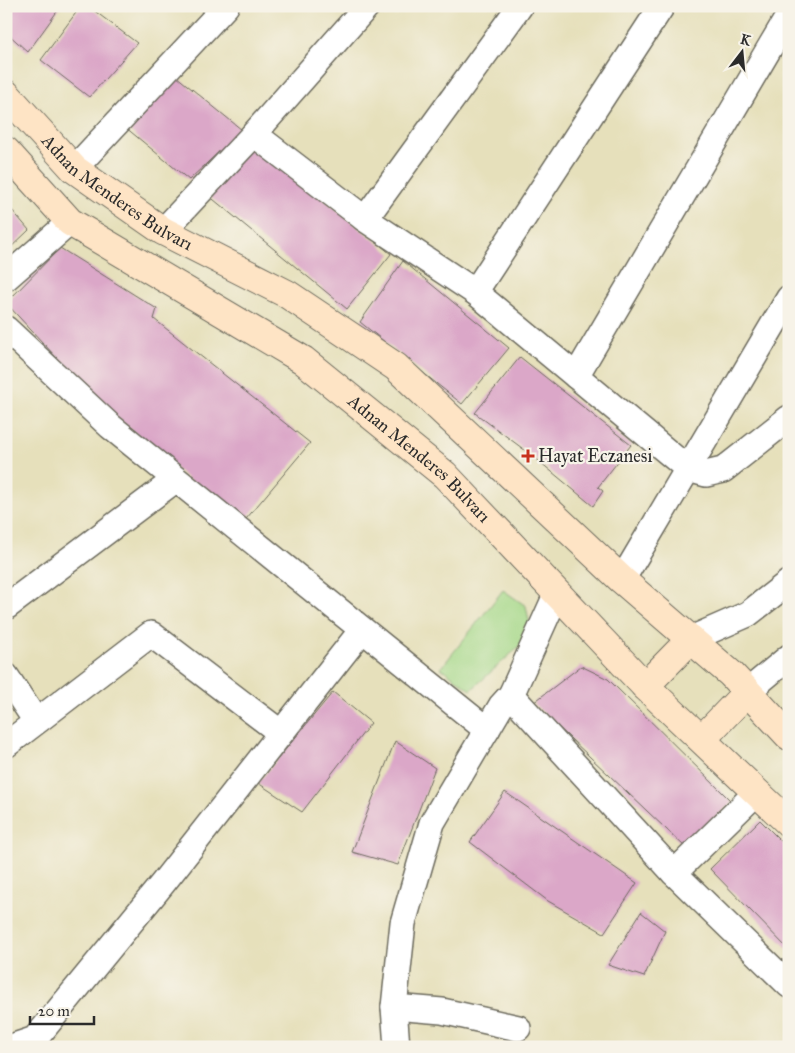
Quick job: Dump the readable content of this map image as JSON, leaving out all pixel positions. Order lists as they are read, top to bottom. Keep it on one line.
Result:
{"streets":{"main road":["Adnan Menderes Bulvarı"]},"places":{"health":["Hayat Eczanesi"]},"scale_bar":"20 m","north":"top"}
